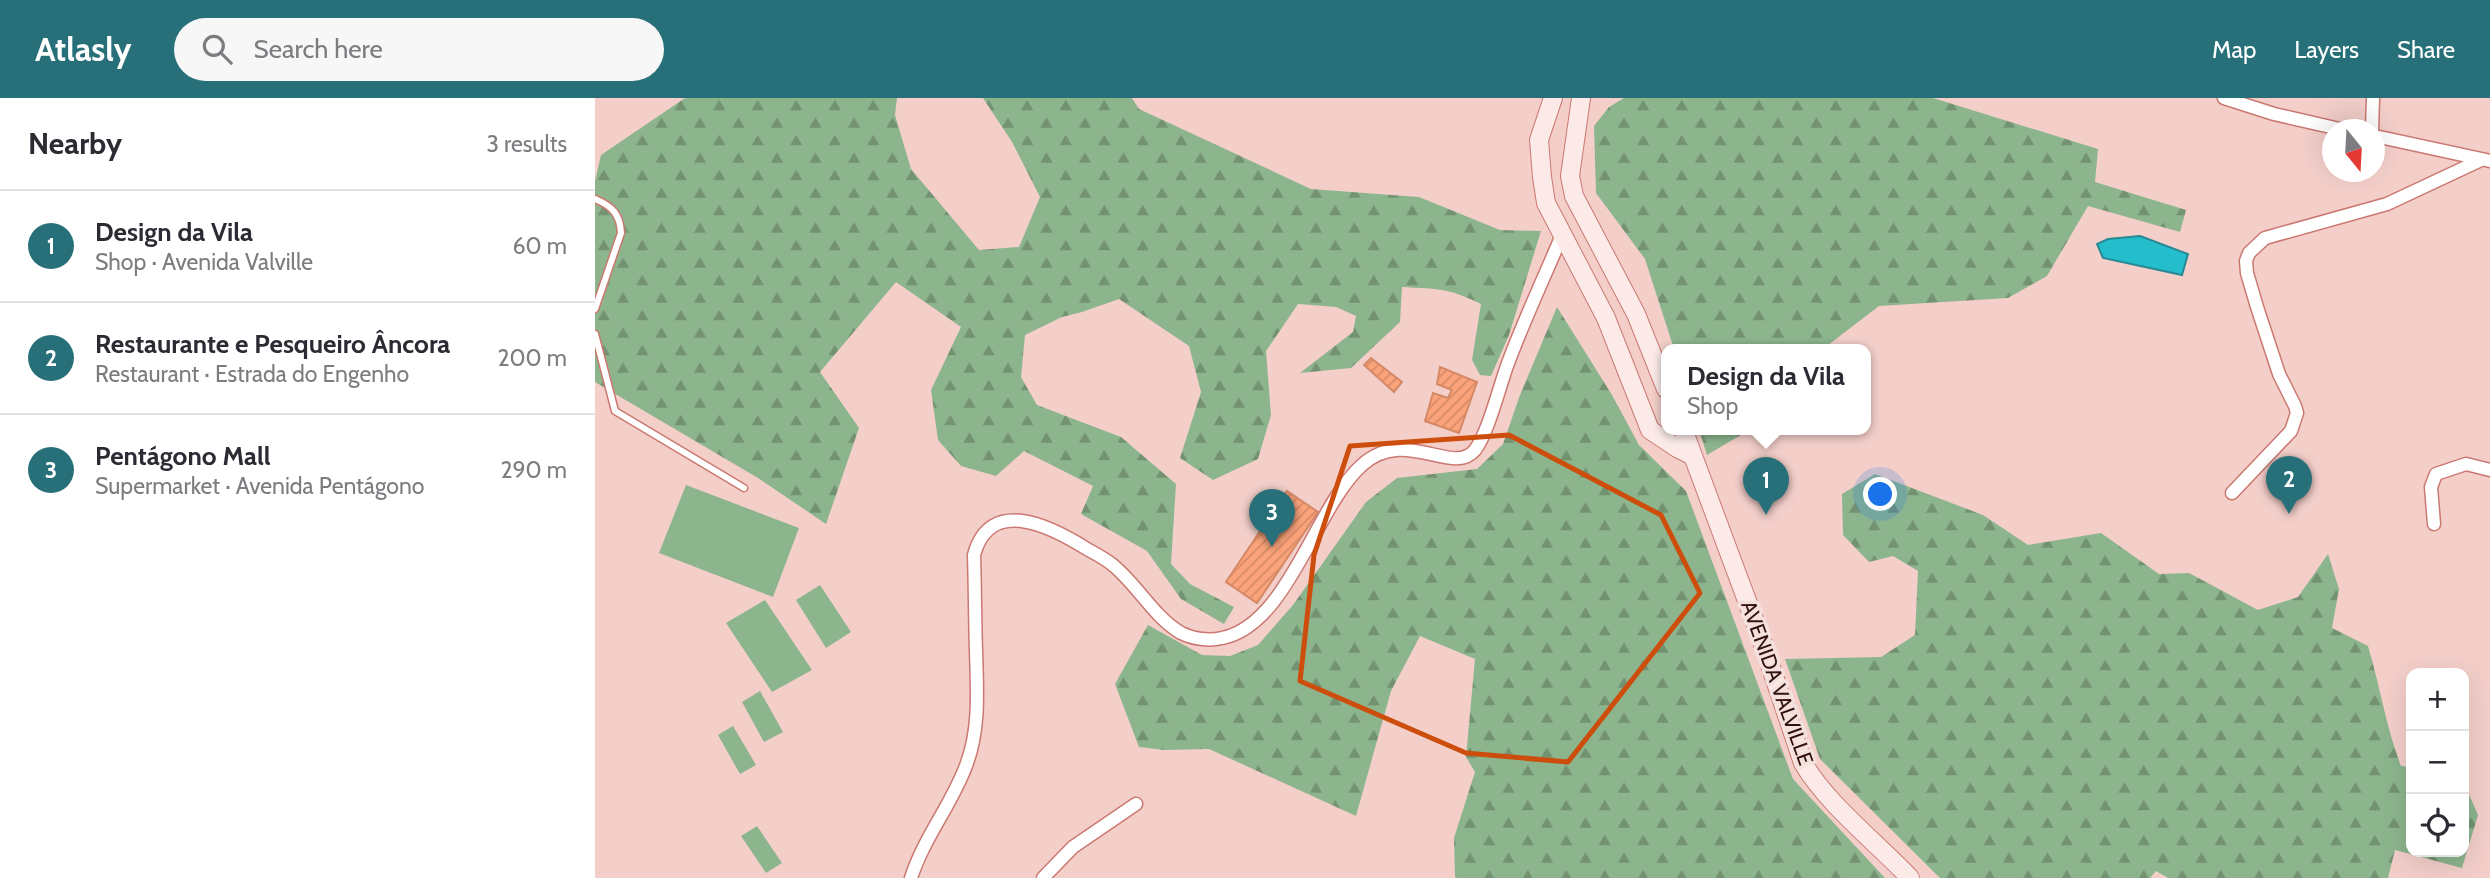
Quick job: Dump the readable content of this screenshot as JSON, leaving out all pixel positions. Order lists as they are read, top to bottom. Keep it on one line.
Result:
{"streets":{"main road":["AVENIDA VALVILLE"]},"north":"bottom","page":{"header":"Atlasly","search":"Search here","nav":["Map","Layers","Share"],"heading":["Nearby","3 results"],"list":[{"mark":"1","name":"Design da Vila","note":"Shop · Avenida Valville","value":"60 m"},{"mark":"2","name":"Restaurante e Pesqueiro Âncora","note":"Restaurant · Estrada do Engenho","value":"200 m"},{"mark":"3","name":"Pentágono Mall","note":"Supermarket · Avenida Pentágono","value":"290 m"}],"popup":["Design da Vila","Shop"],"pins":["2","1","3"],"map_buttons":["+","−"]}}
